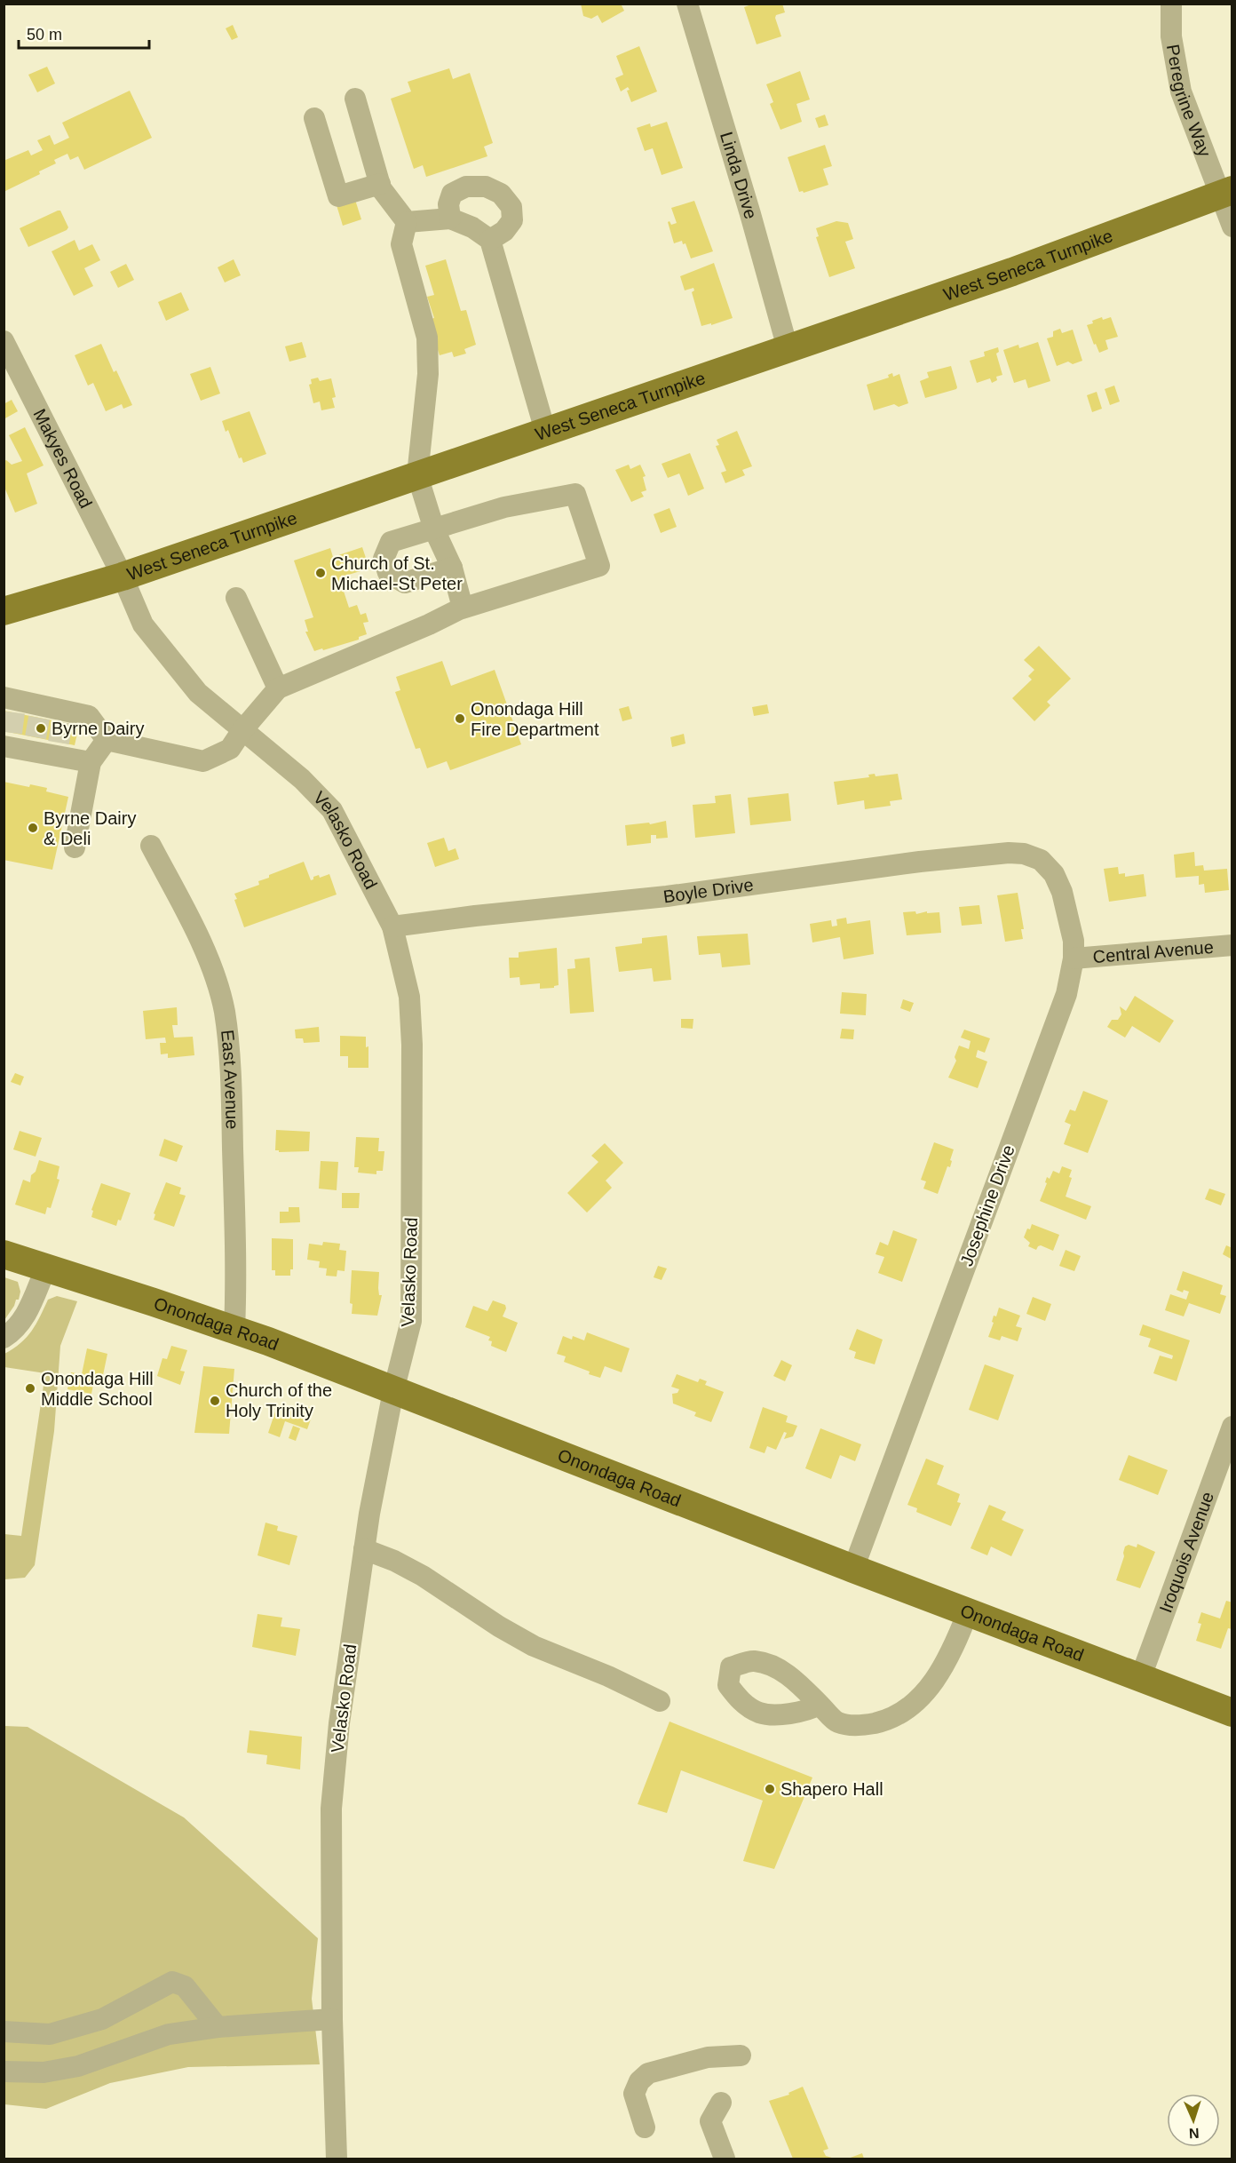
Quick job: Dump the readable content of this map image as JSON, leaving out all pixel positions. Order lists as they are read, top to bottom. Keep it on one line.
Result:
{"streets":{"main road":["West Seneca Turnpike","Onondaga Road"],"street":["Peregrine Way","Linda Drive","Makyes Road","Velasko Road","Boyle Drive","Central Avenue","East Avenue","Josephine Drive","Iroquois Avenue"]},"crossings":[["Peregrine Way","West Seneca Turnpike"],["Linda Drive","West Seneca Turnpike"],["West Seneca Turnpike","Makyes Road"],["West Seneca Turnpike","Velasko Road"],["Makyes Road","Velasko Road"],["Velasko Road","Boyle Drive"],["Velasko Road","Onondaga Road"],["Boyle Drive","Josephine Drive"],["Central Avenue","Josephine Drive"],["East Avenue","Onondaga Road"],["Josephine Drive","Onondaga Road"],["Onondaga Road","Iroquois Avenue"]],"places":["Church of St. Michael-St Peter","Onondaga Hill Fire Department","Byrne Dairy","Byrne Dairy & Deli","Onondaga Hill Middle School","Church of the Holy Trinity","Shapero Hall"],"scale_bar":"50 m","north":"bottom"}
